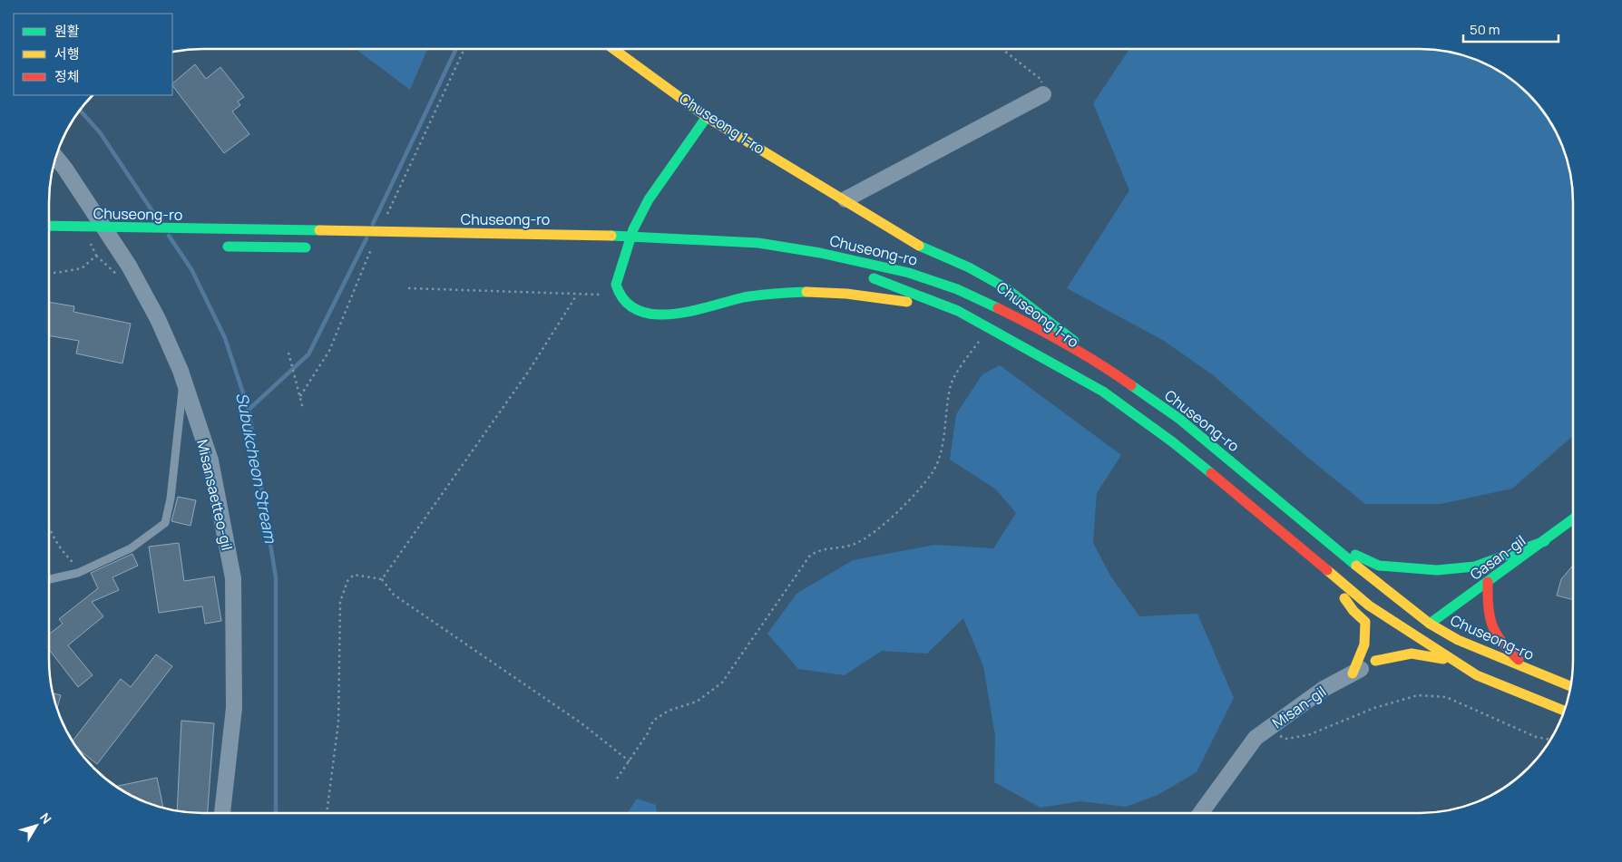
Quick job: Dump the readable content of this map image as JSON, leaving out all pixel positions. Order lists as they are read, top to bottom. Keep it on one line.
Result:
{"streets":{"main road":["Chuseong 1-ro","Chuseong-ro","Gasan-gil"],"street":["Misansaetteo-gil","Misan-gil"]},"crossings":[["Chuseong 1-ro","Chuseong-ro"],["Chuseong-ro","Gasan-gil"],["Chuseong-ro","Misan-gil"],["Gasan-gil","Misan-gil"]],"water":["Subukcheon Stream"],"legend":["원활","서행","정체"],"scale_bar":"50 m","north":"top right"}
